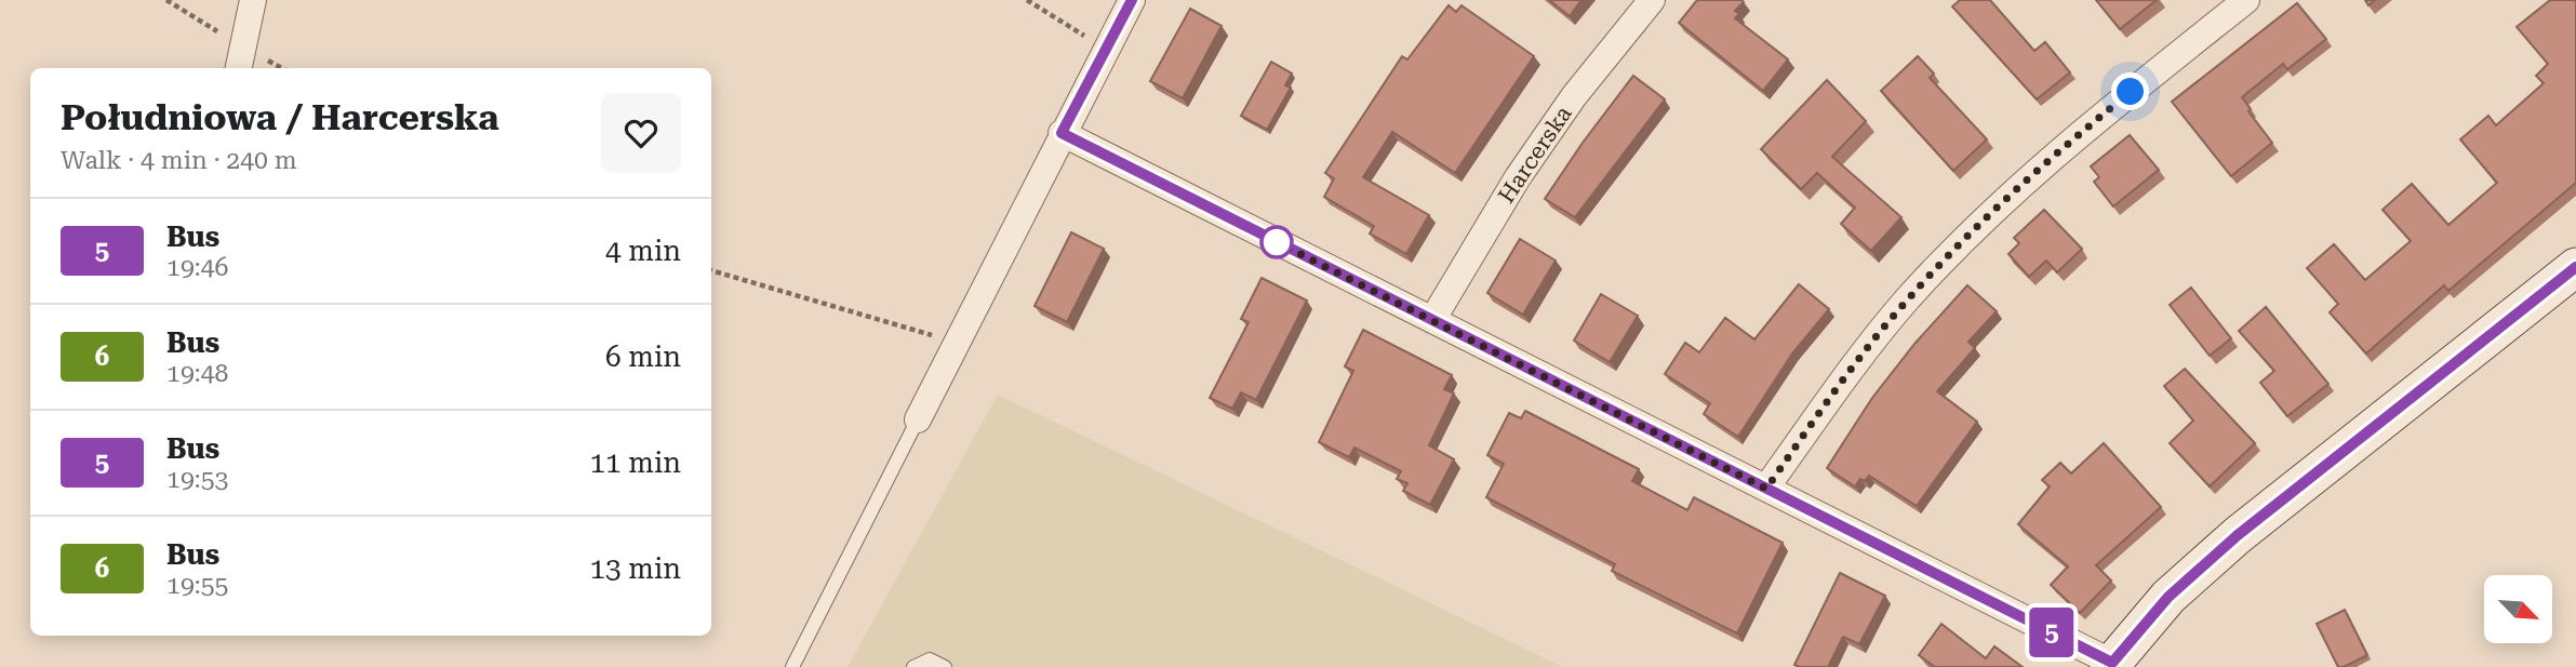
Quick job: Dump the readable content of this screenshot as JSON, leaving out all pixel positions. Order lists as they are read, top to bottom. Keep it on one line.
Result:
{"streets":{"street":["Harcerska"]},"lines":["bus line 5"],"north":"bottom right","page":{"on_map":"5","heading":["Południowa / Harcerska","Walk · 4 min · 240 m"],"list":[{"mark":"5","name":"Bus","note":"19:46","value":"4 min"},{"mark":"6","name":"Bus","note":"19:48","value":"6 min"},{"mark":"5","name":"Bus","note":"19:53","value":"11 min"},{"mark":"6","name":"Bus","note":"19:55","value":"13 min"}]}}
